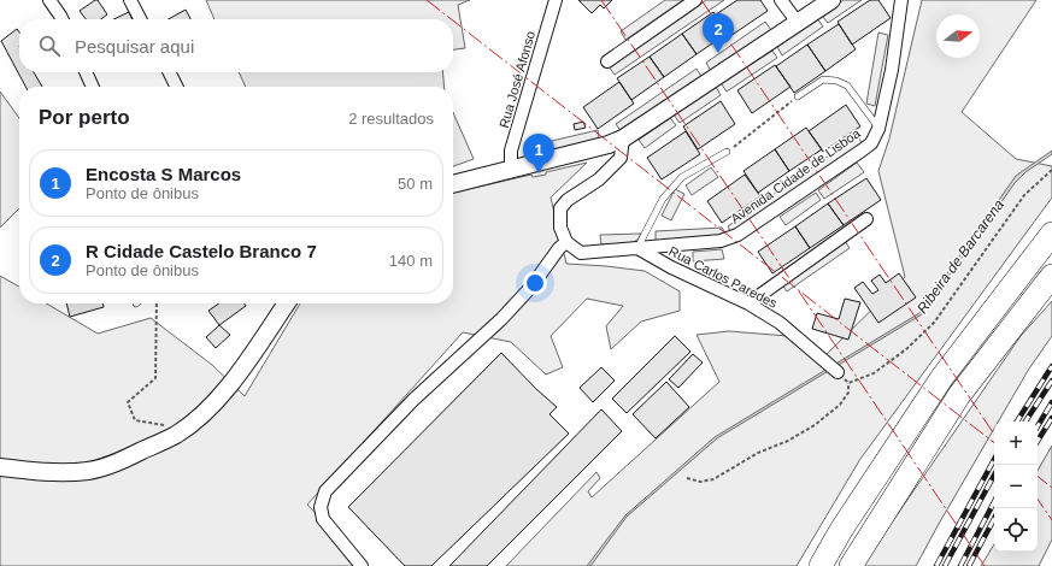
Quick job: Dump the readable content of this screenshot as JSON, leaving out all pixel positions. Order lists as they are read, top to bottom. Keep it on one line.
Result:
{"streets":{"street":["Rua José Afonso","Avenida Cidade de Lisboa","Rua Carlos Paredes"]},"crossings":[["Avenida Cidade de Lisboa","Rua Carlos Paredes"]],"water":["Ribeira de Barcarena"],"north":"right","page":{"pins":["2","1"],"search":"Pesquisar aqui","heading":["Por perto","2 resultados"],"list":[{"mark":"1","name":"Encosta S Marcos","note":"Ponto de ônibus","value":"50 m"},{"mark":"2","name":"R Cidade Castelo Branco 7","note":"Ponto de ônibus","value":"140 m"}],"map_buttons":["+","−"]}}
